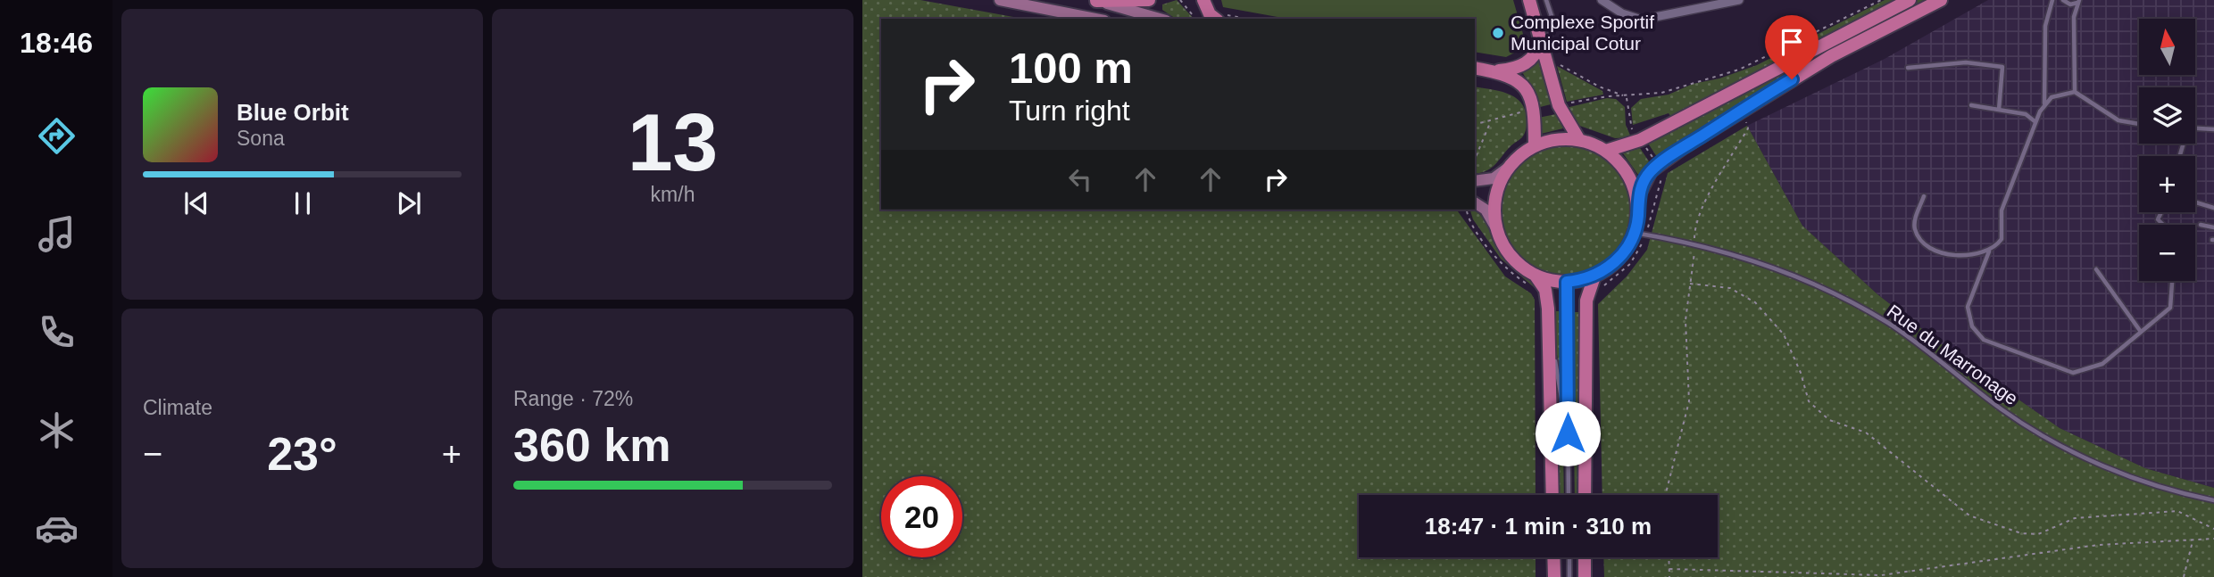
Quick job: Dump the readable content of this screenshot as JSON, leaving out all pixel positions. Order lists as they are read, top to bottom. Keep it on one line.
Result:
{"streets":{"lane":["Rue du Marronage"]},"places":["Complexe Sportif Municipal Cotur"],"north":"top","page":{"tabs":"18:46","tile":[["13","km/h"],"Climate",["Range · 72%","360 km"]],"map_buttons":["+","−"],"turn":["100 m","Turn right"],"song":["Blue Orbit","Sona"],"heat":["−","23°","+"],"limit":"20","trip":"18:47 · 1 min · 310 m"}}
